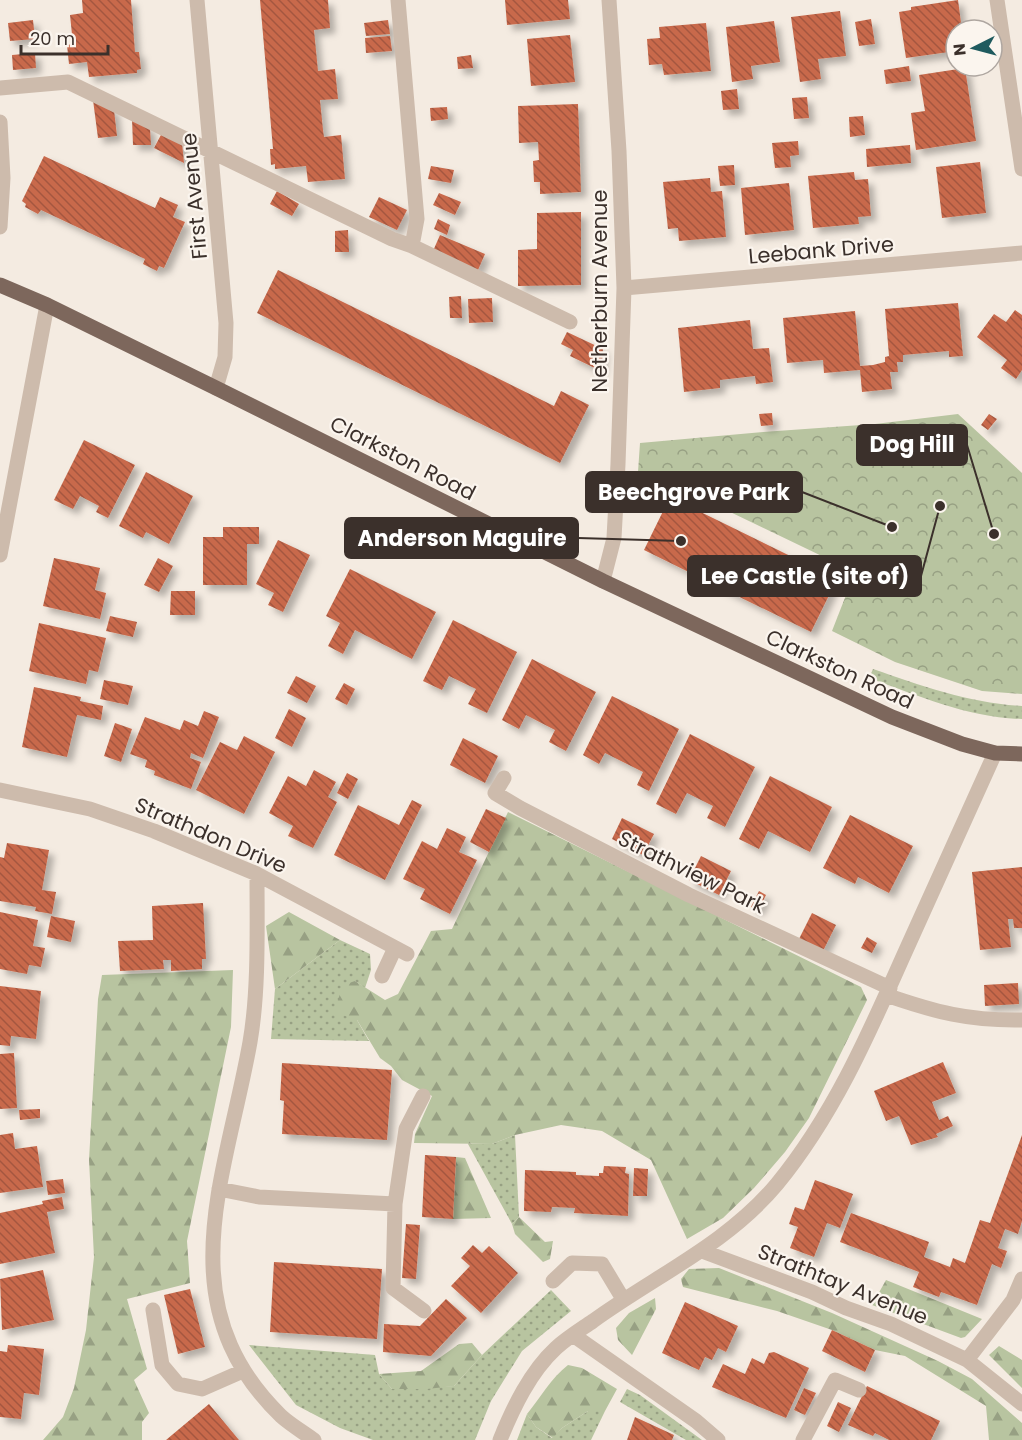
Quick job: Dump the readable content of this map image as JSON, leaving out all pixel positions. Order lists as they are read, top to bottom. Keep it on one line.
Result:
{"streets":{"main road":["Clarkston Road"],"street":["First Avenue","Leebank Drive","Netherburn Avenue","Strathdon Drive","Strathview Park","Strathtay Avenue"]},"crossings":[["First Avenue","Clarkston Road"],["Leebank Drive","Netherburn Avenue"],["Netherburn Avenue","Clarkston Road"]],"places":["Lee Castle (site of)","Beechgrove Park","Dog Hill","Anderson Maguire"],"scale_bar":"20 m","north":"left"}
